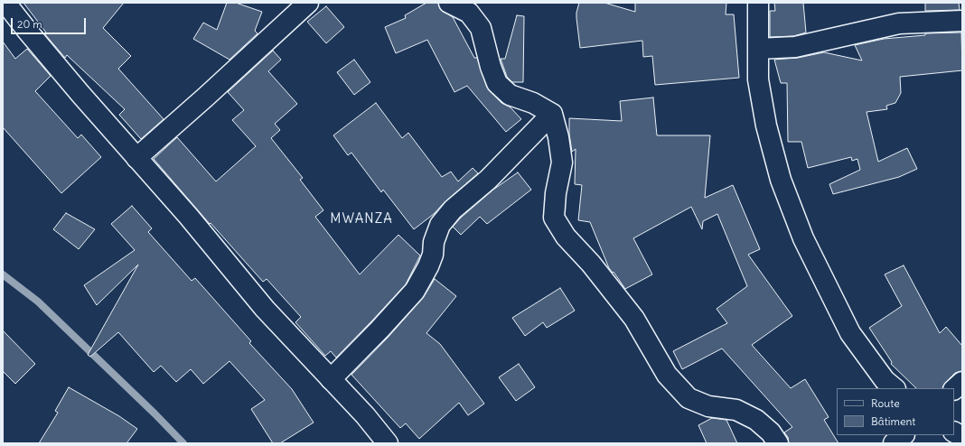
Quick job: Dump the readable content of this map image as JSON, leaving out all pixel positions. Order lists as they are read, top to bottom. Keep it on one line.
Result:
{"districts":["MWANZA"],"legend":["Route","Bâtiment"],"scale_bar":"20 m"}
